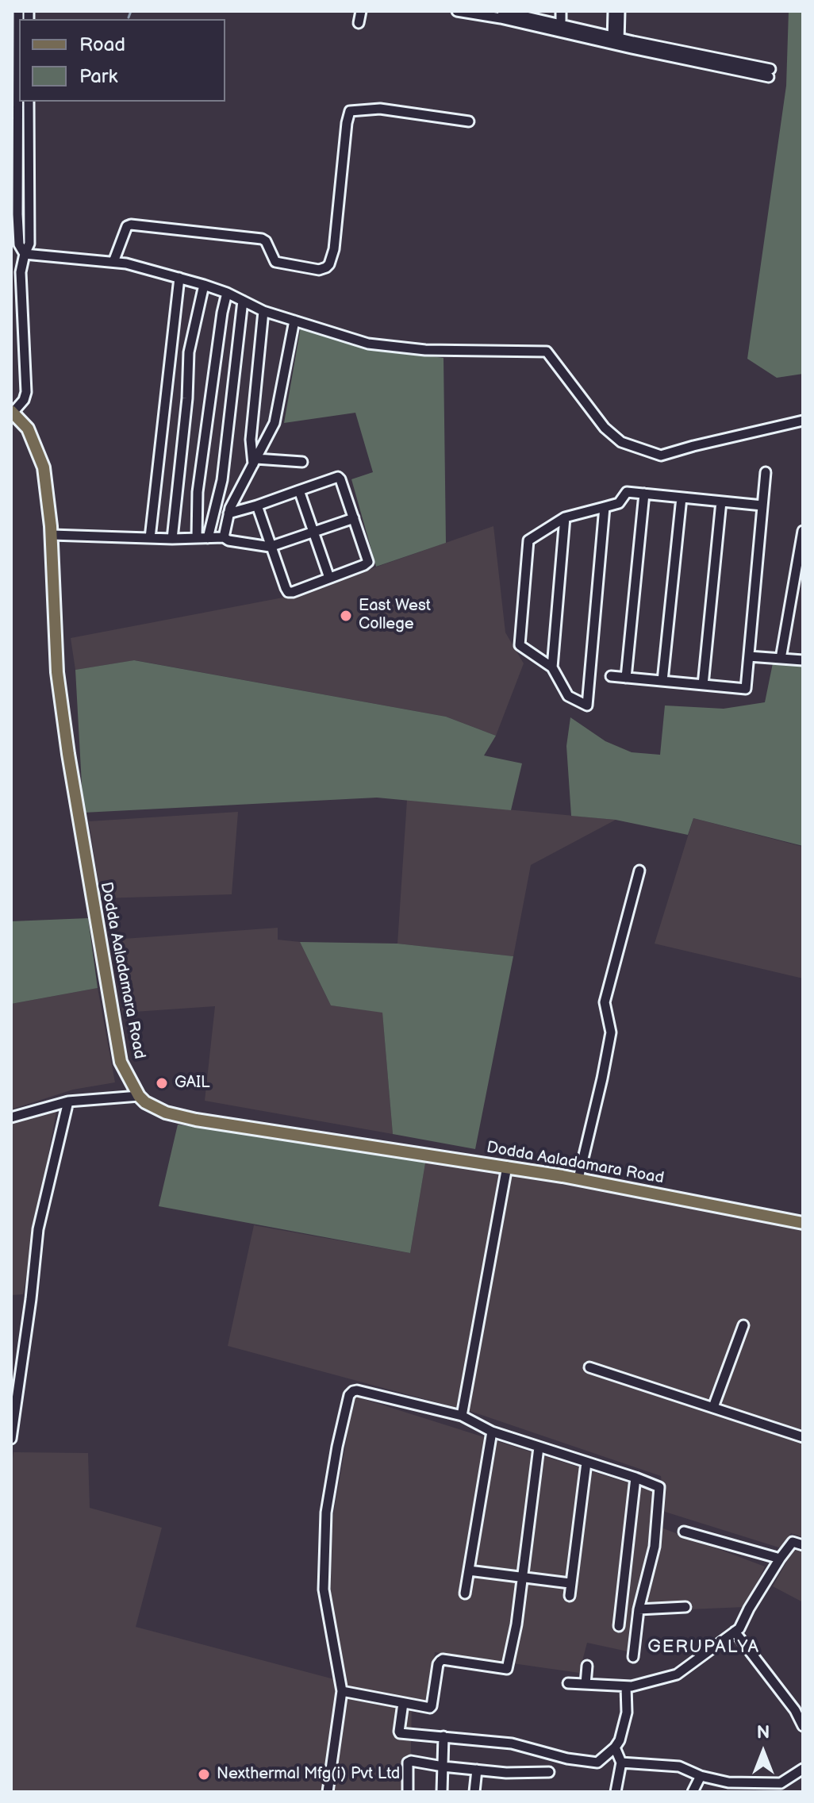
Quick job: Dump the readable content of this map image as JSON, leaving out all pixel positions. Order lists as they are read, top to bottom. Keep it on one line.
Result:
{"streets":{"main road":["Dodda Aaladamara Road"]},"districts":["GERUPALYA"],"places":["East West College","GAIL","Nexthermal Mfg(i) Pvt Ltd"],"legend":["Road","Park"],"north":"top"}
